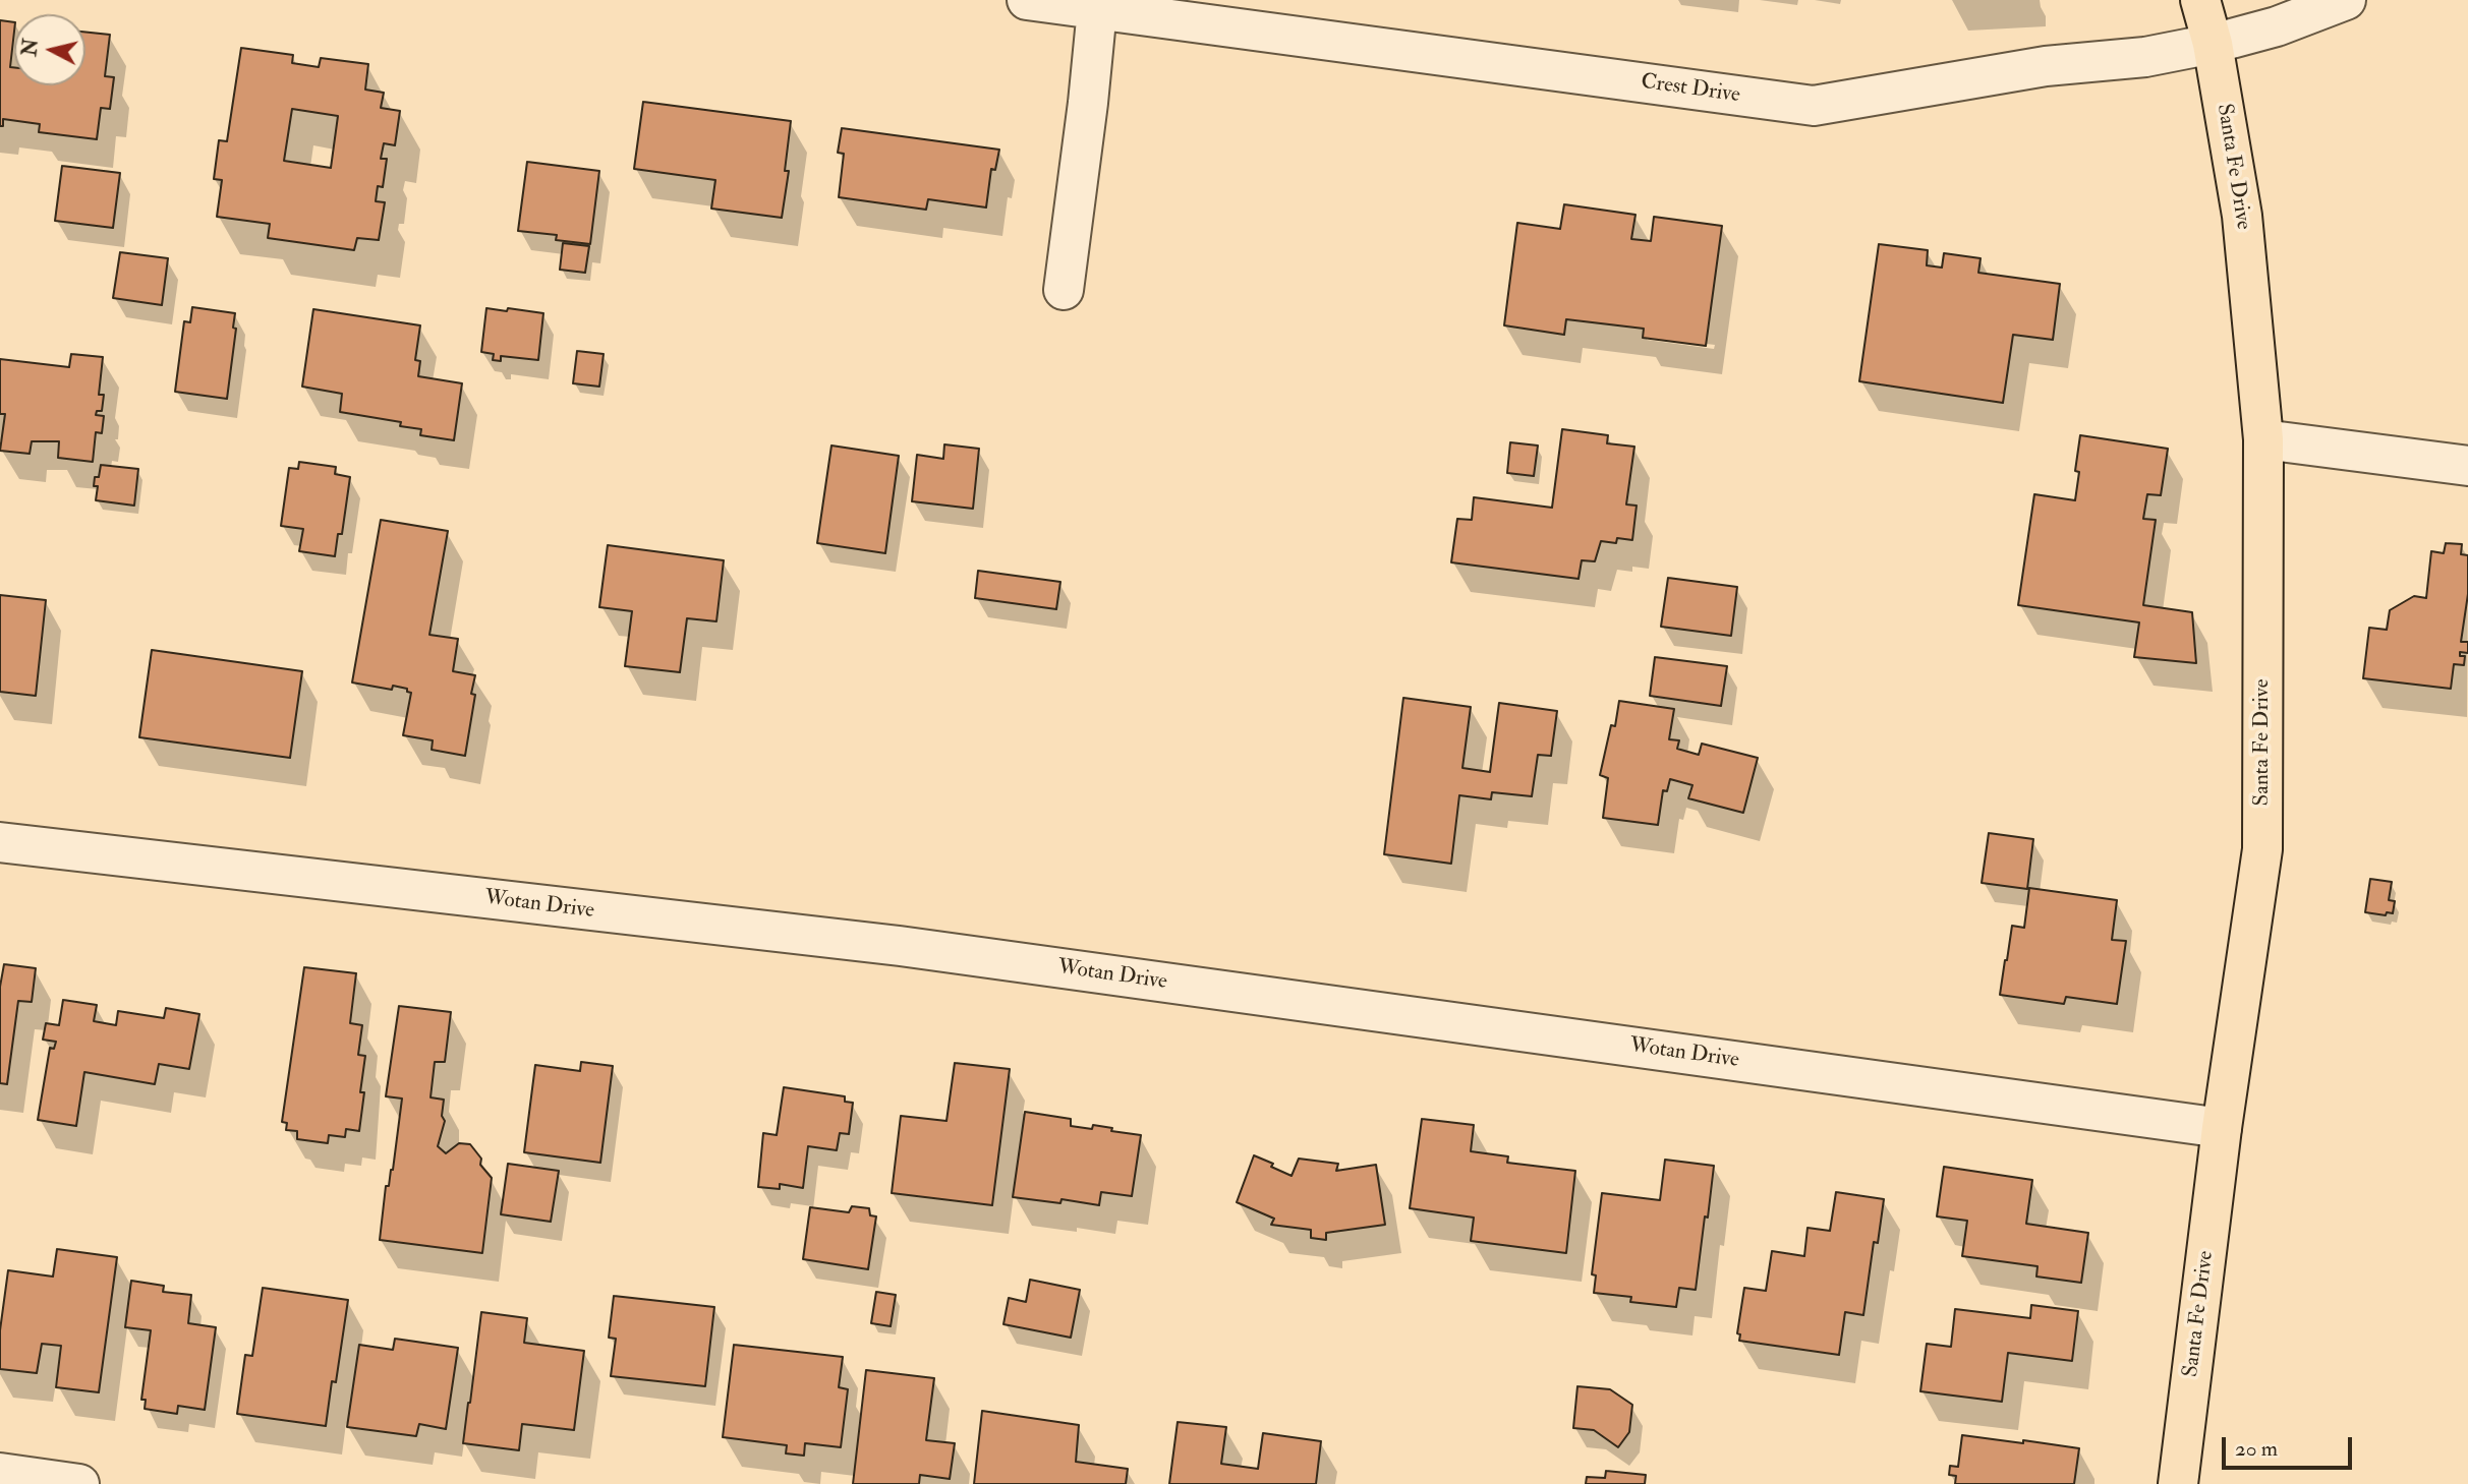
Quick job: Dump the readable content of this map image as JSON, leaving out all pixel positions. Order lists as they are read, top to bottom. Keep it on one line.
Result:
{"streets":{"main road":["Santa Fe Drive"],"street":["Crest Drive","Wotan Drive"]},"crossings":[["Crest Drive","Santa Fe Drive"],["Santa Fe Drive","Wotan Drive"]],"scale_bar":"20 m","north":"left"}
